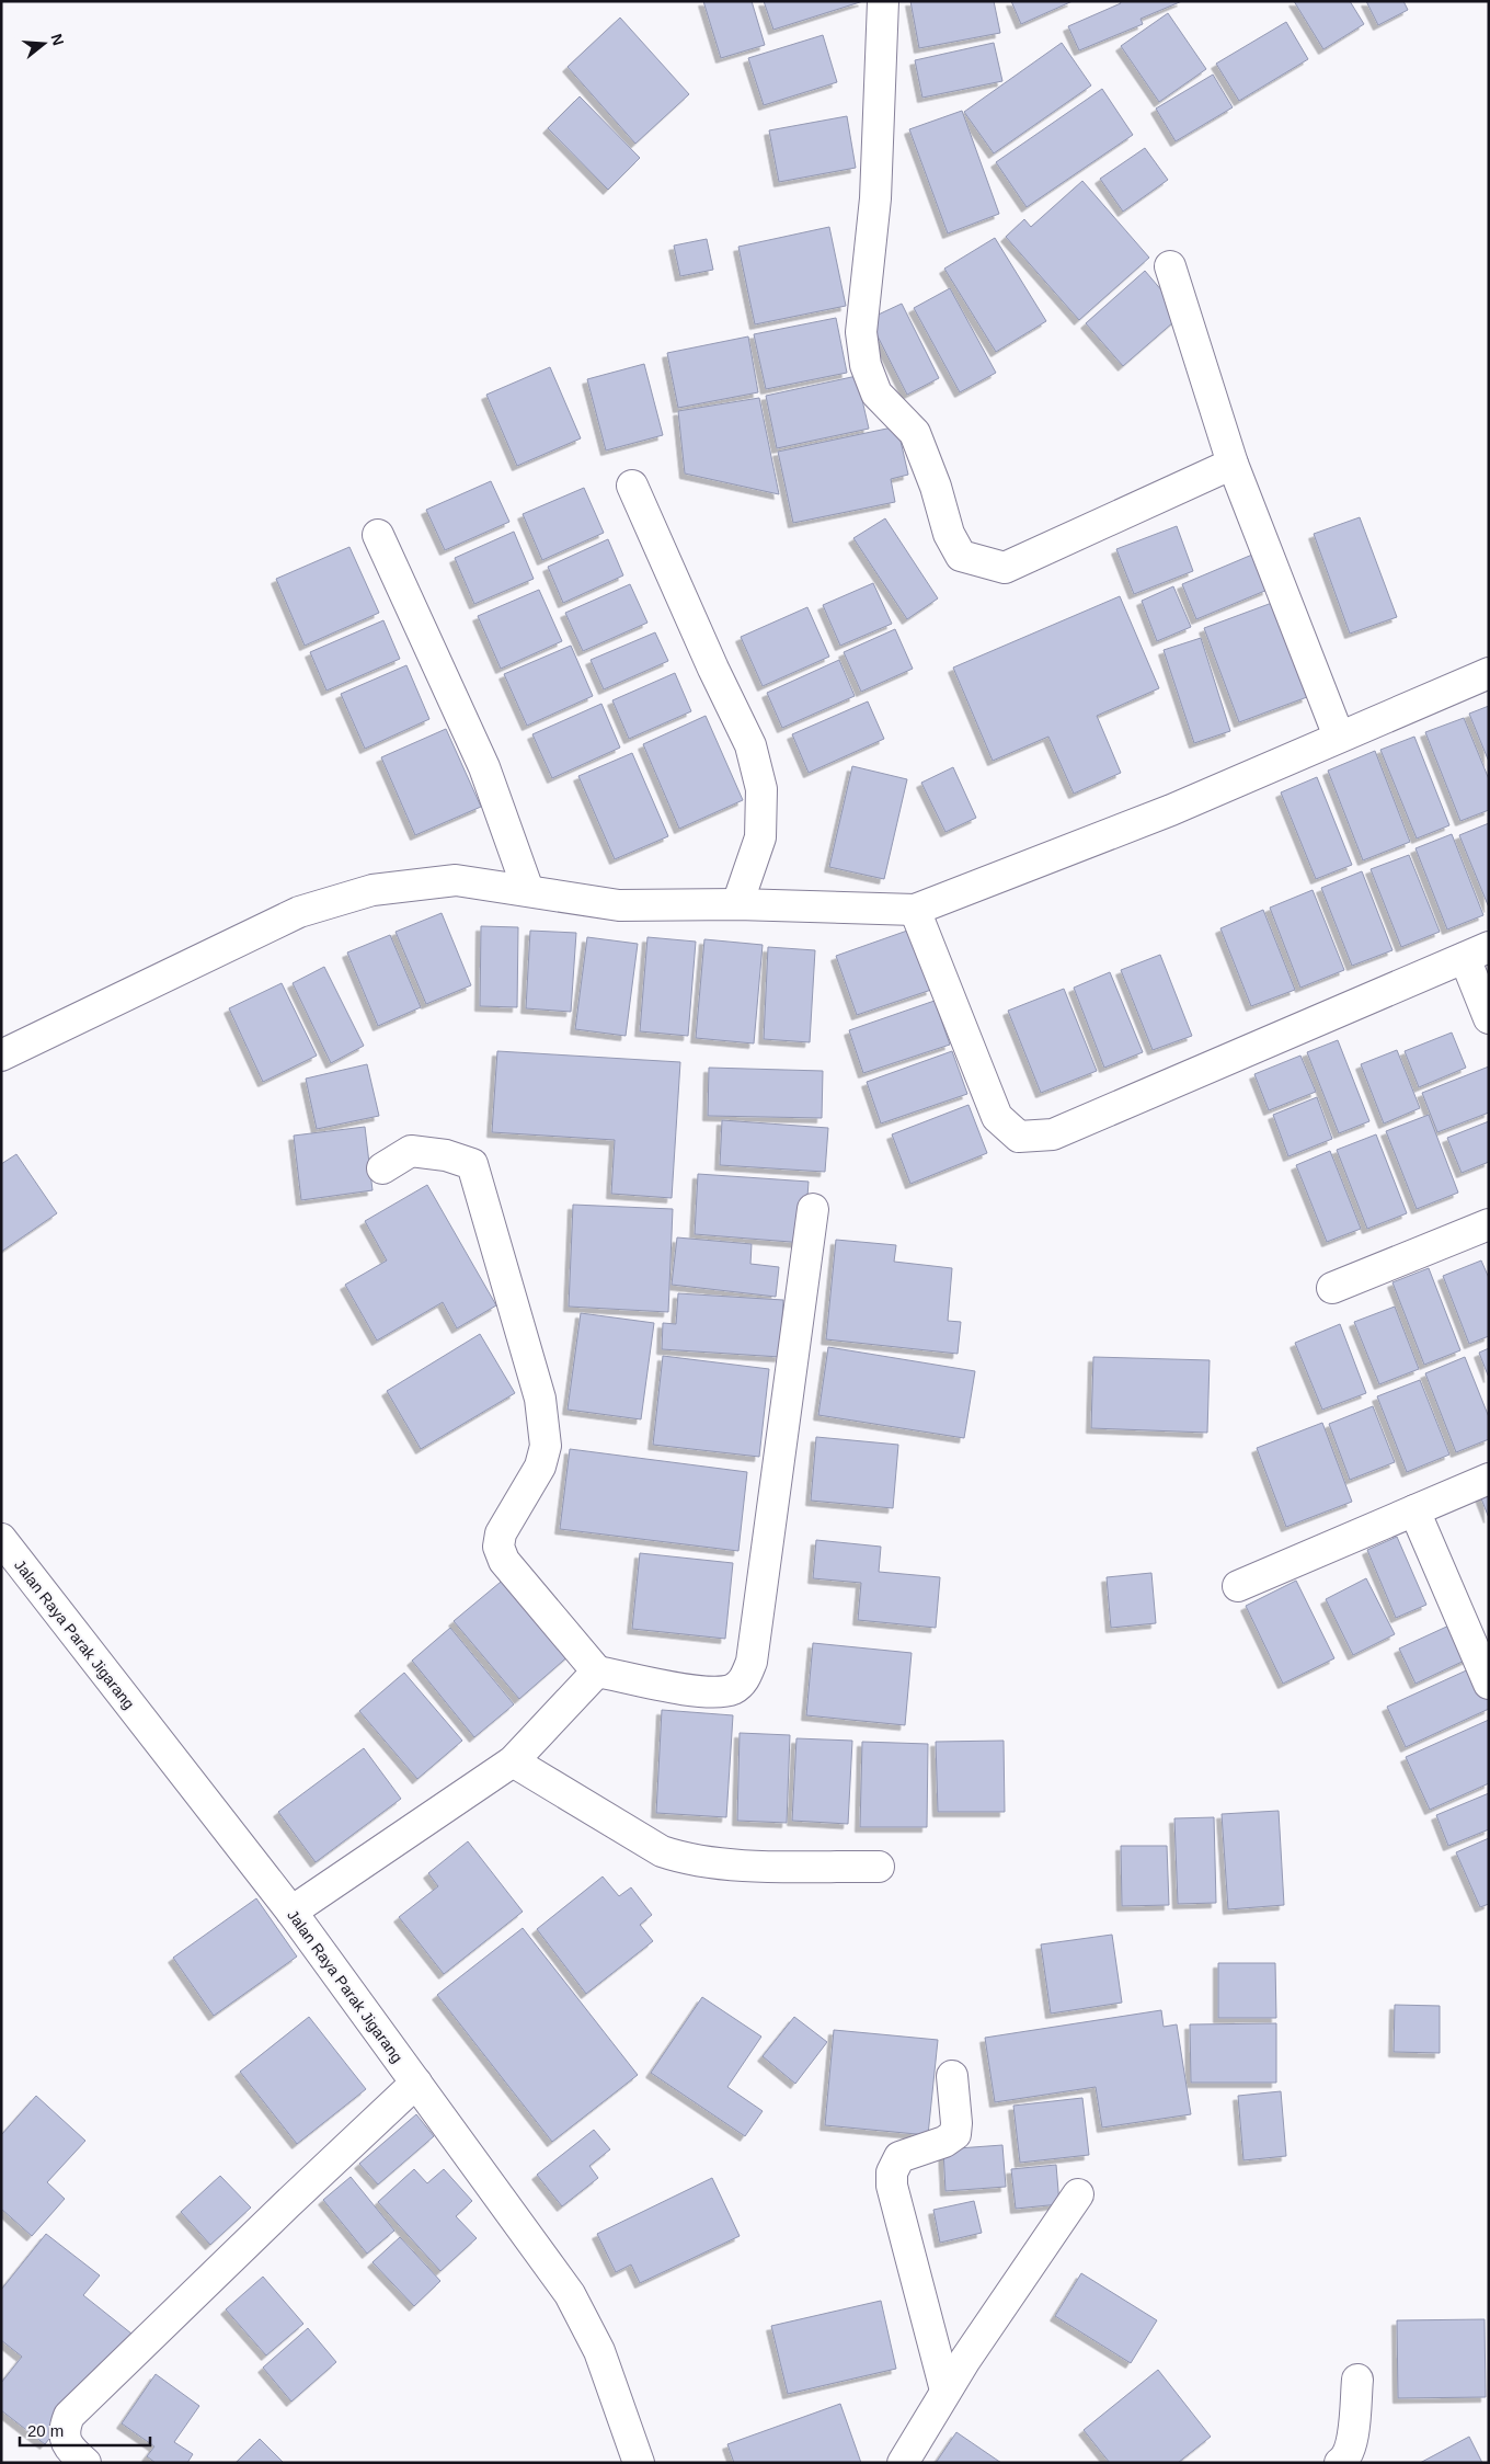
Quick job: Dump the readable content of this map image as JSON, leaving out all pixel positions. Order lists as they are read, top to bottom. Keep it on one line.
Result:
{"streets":{"street":["Jalan Raya Parak Jigarang"]},"scale_bar":"20 m","north":"right"}
